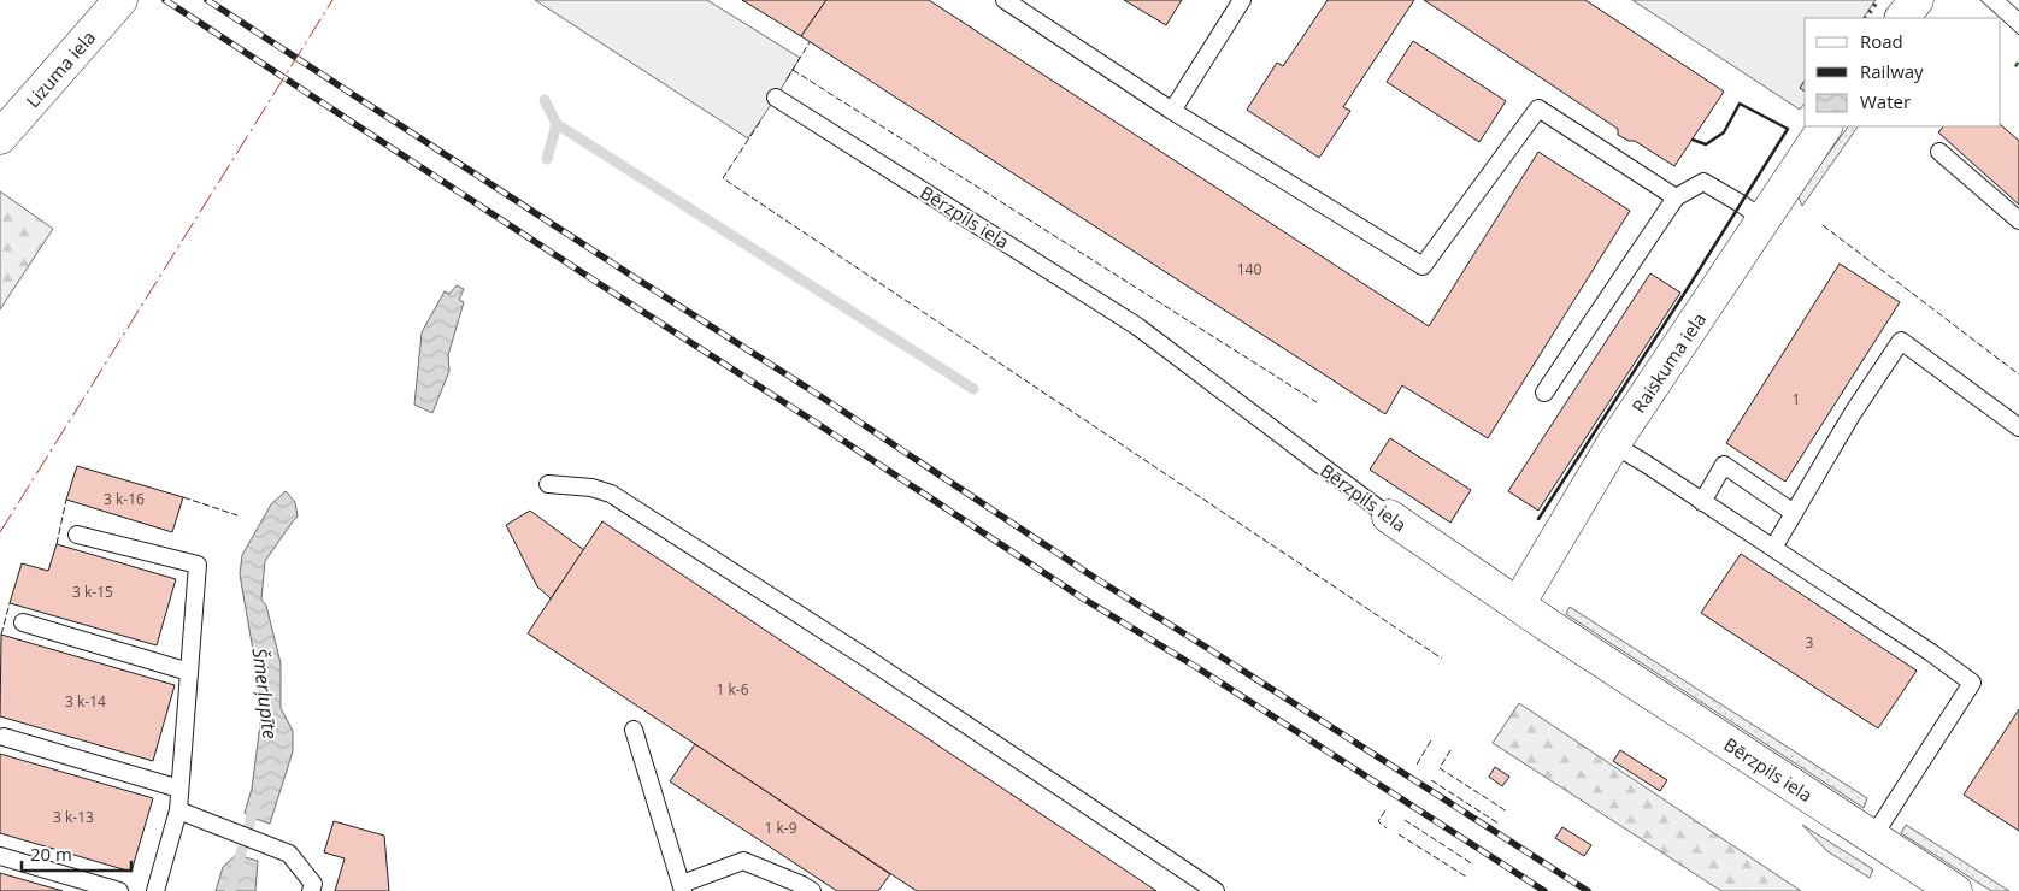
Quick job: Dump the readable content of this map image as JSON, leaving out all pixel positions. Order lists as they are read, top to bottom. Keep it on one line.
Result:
{"streets":{"street":["Lizuma iela","Bērzpils iela","Raiskuma iela"]},"crossings":[["Bērzpils iela","Raiskuma iela"]],"water":["Šmerļupīte"],"house_numbers":["140","1","3 k-16","3 k-15","3","1 k-6","3 k-14","3 k-13","1 k-9"],"legend":["Road","Railway","Water"],"scale_bar":"20 m"}
